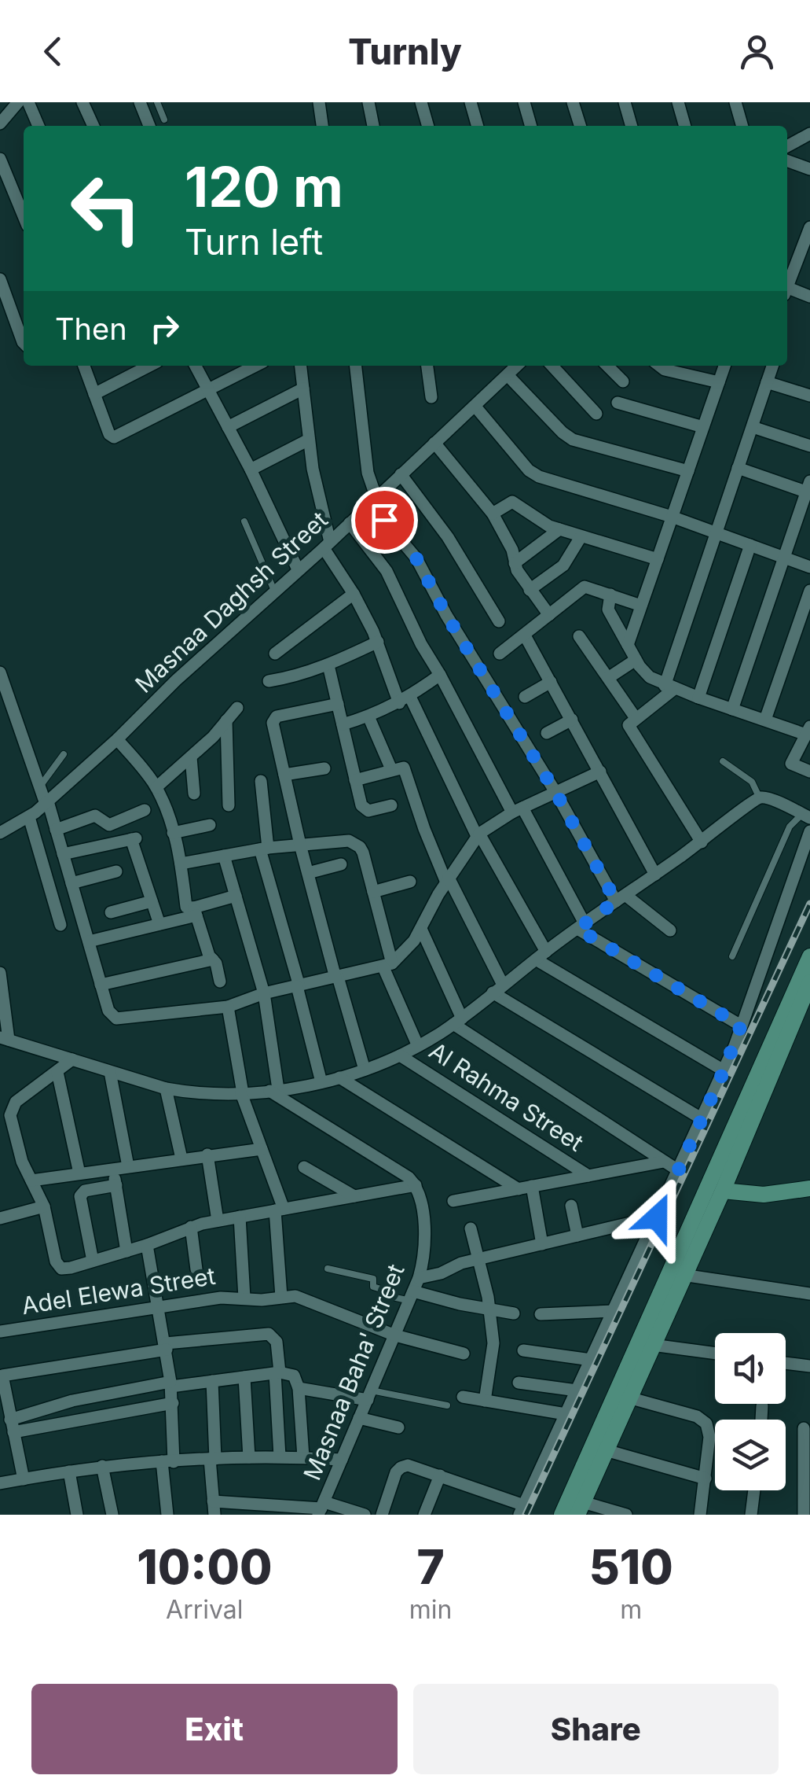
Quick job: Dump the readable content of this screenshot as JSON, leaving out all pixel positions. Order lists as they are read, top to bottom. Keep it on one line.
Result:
{"streets":{"street":["Masnaa Daghsh Street","Al Rahma Street","Adel Elewa Street","Masnaa Baha' Street"]},"crossings":[["Adel Elewa Street","Masnaa Baha' Street"]],"page":{"header":"Turnly","turn":["120 m","Turn left"],"then":"Then","eta":["10:00","Arrival","7","min","510","m"],"buttons":["Exit","Share"]}}
